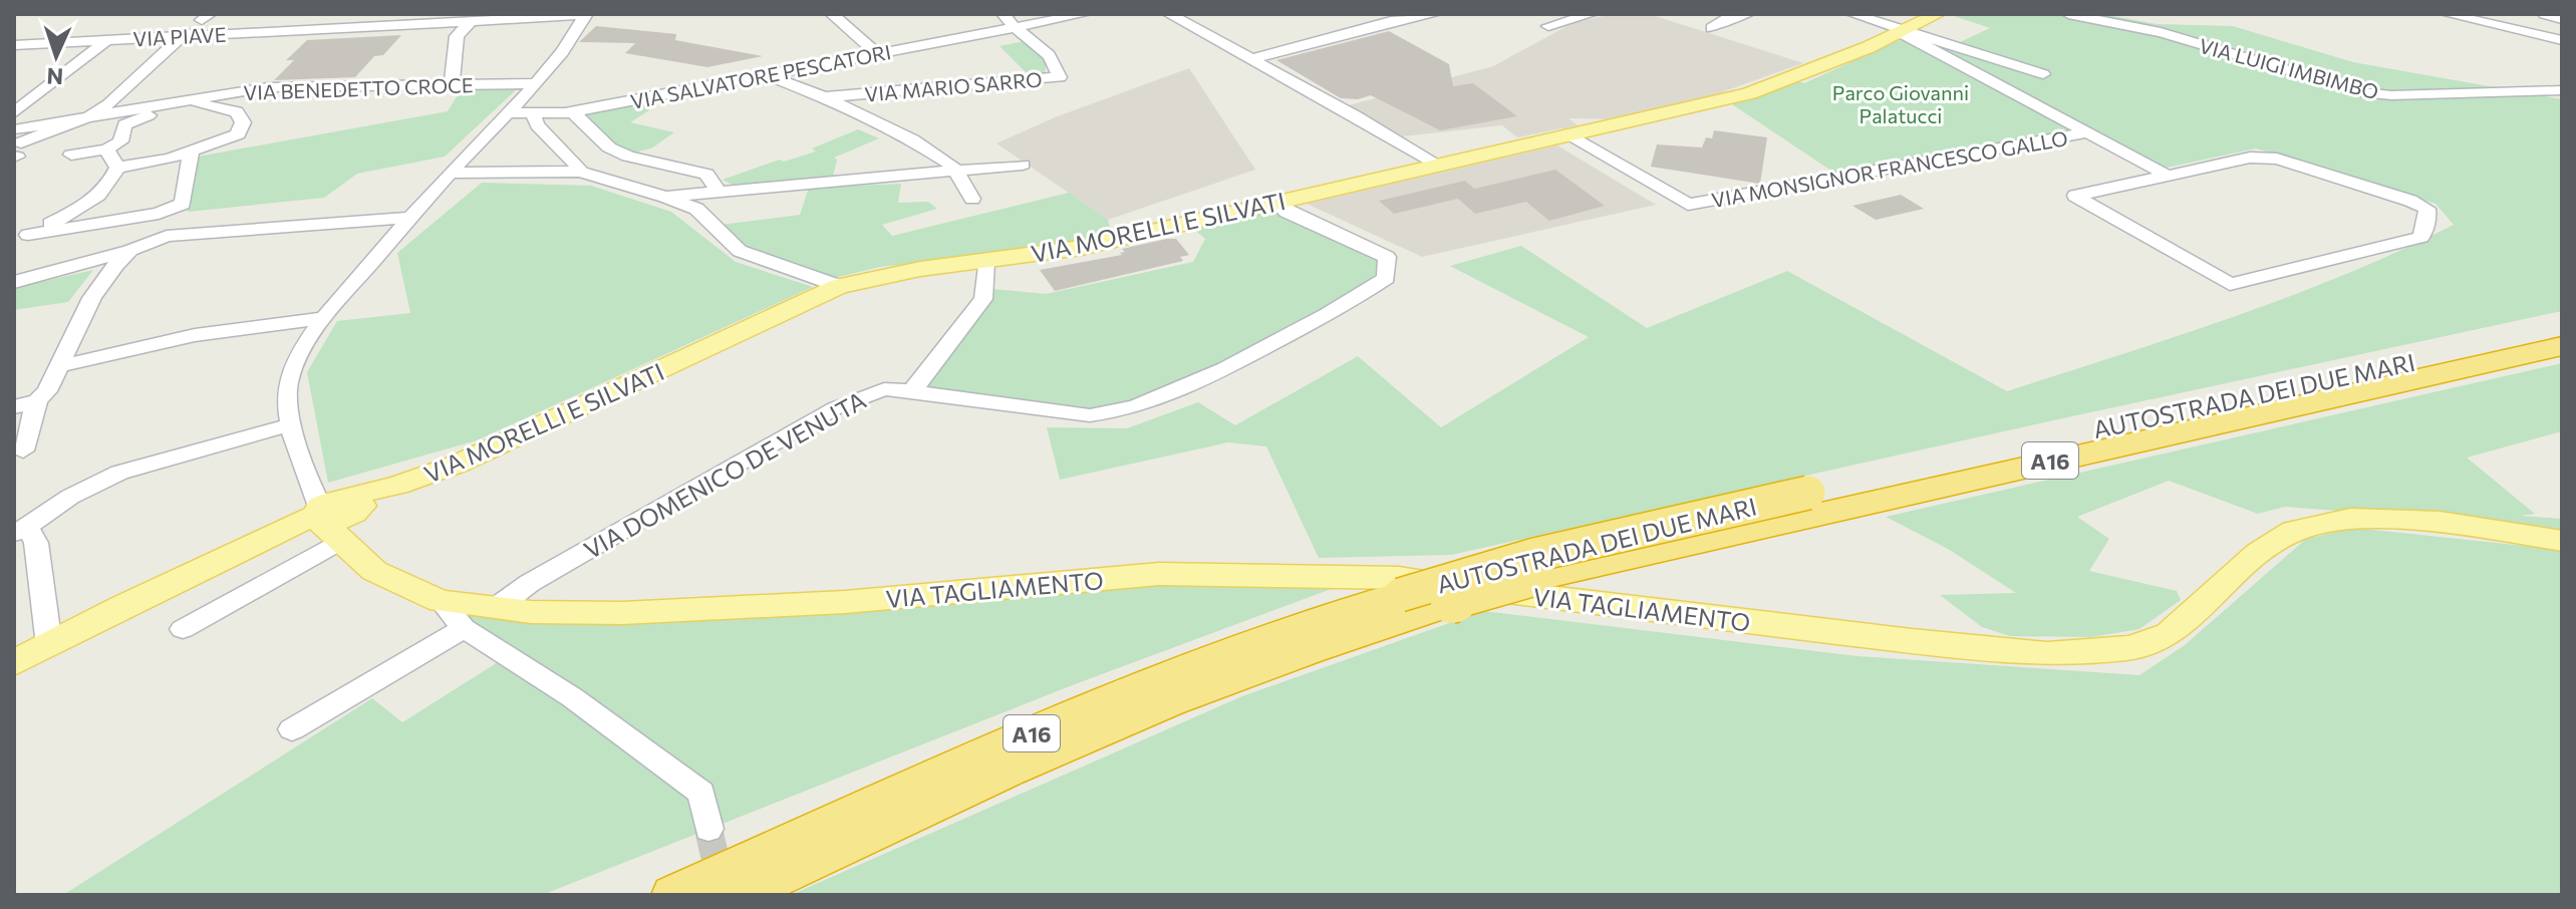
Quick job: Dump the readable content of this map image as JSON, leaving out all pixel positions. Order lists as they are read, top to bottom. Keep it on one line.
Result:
{"streets":{"highway":["AUTOSTRADA DEI DUE MARI","A16"],"main road":["VIA MORELLI E SILVATI","VIA TAGLIAMENTO"],"street":["VIA PIAVE","VIA LUIGI IMBIMBO","VIA SALVATORE PESCATORI","VIA MARIO SARRO","VIA BENEDETTO CROCE","VIA MONSIGNOR FRANCESCO GALLO","VIA DOMENICO DE VENUTA"]},"crossings":[["VIA SALVATORE PESCATORI","VIA MARIO SARRO"],["VIA MONSIGNOR FRANCESCO GALLO","VIA MORELLI E SILVATI"],["VIA MORELLI E SILVATI","VIA DOMENICO DE VENUTA"],["VIA MORELLI E SILVATI","VIA TAGLIAMENTO"],["VIA DOMENICO DE VENUTA","VIA TAGLIAMENTO"]],"parks":["Parco Giovanni Palatucci"],"north":"bottom"}
